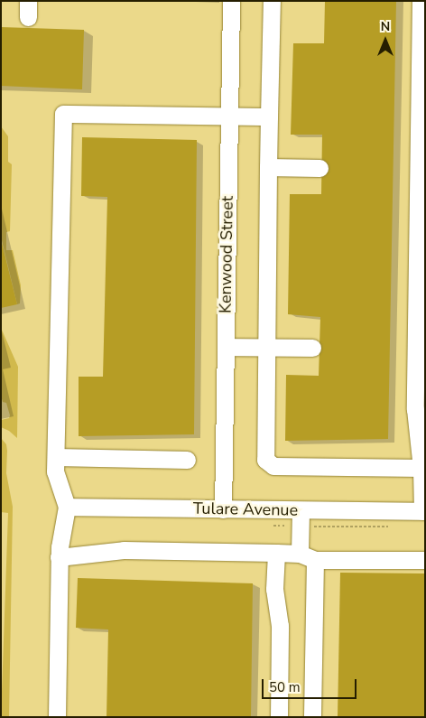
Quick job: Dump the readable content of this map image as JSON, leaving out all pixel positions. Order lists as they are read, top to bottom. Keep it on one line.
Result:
{"streets":{"street":["Kenwood Street","Tulare Avenue"]},"crossings":[["Kenwood Street","Tulare Avenue"]],"scale_bar":"50 m","north":"top"}
